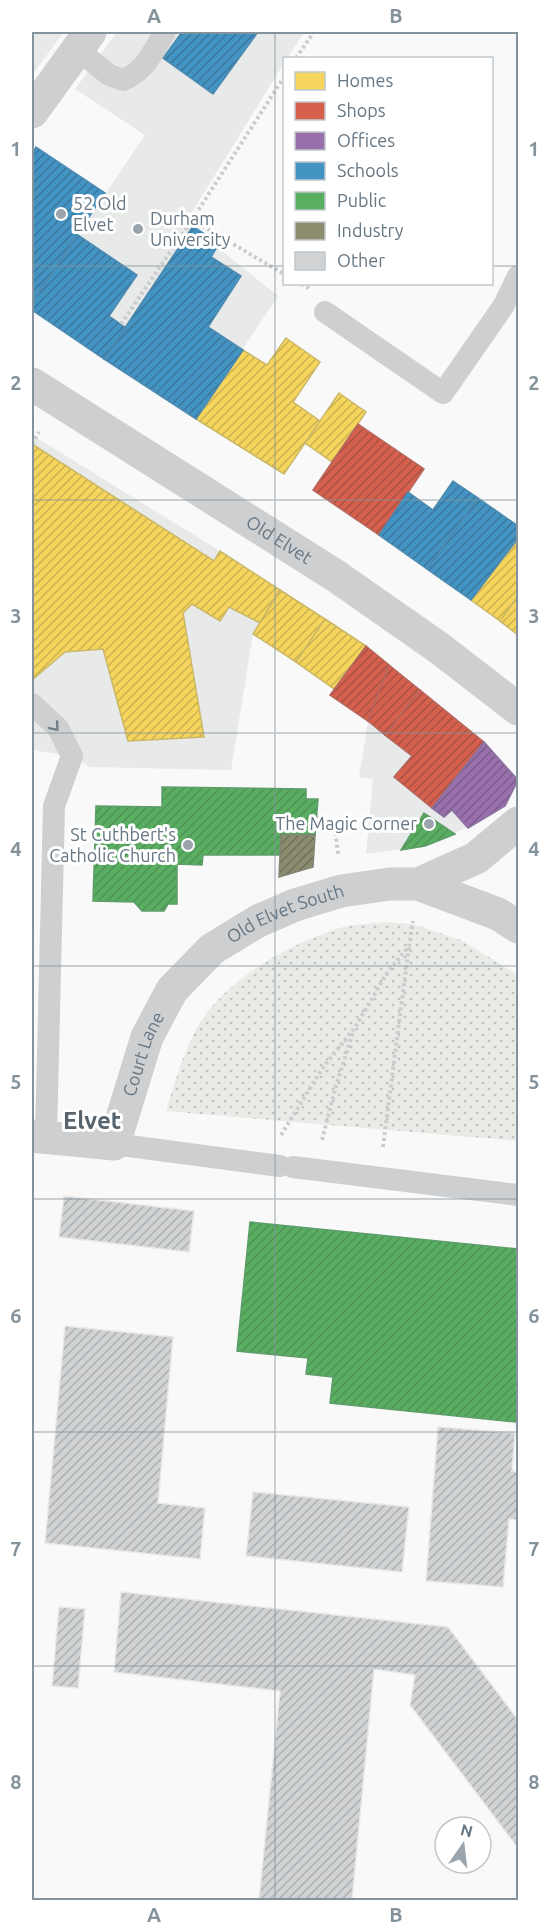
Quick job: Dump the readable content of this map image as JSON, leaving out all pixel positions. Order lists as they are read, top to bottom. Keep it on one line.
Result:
{"streets":{"street":["Old Elvet","Old Elvet South","Court Lane"]},"crossings":[["Old Elvet South","Court Lane"]],"districts":["Elvet"],"places":["52 Old Elvet","Durham University","The Magic Corner","St Cuthbert's Catholic Church"],"legend":["Homes","Shops","Offices","Schools","Public","Industry","Other"],"north":"top","grid":{"columns":["A","B"],"rows":["1","2","3","4","5","6","7","8"]}}
